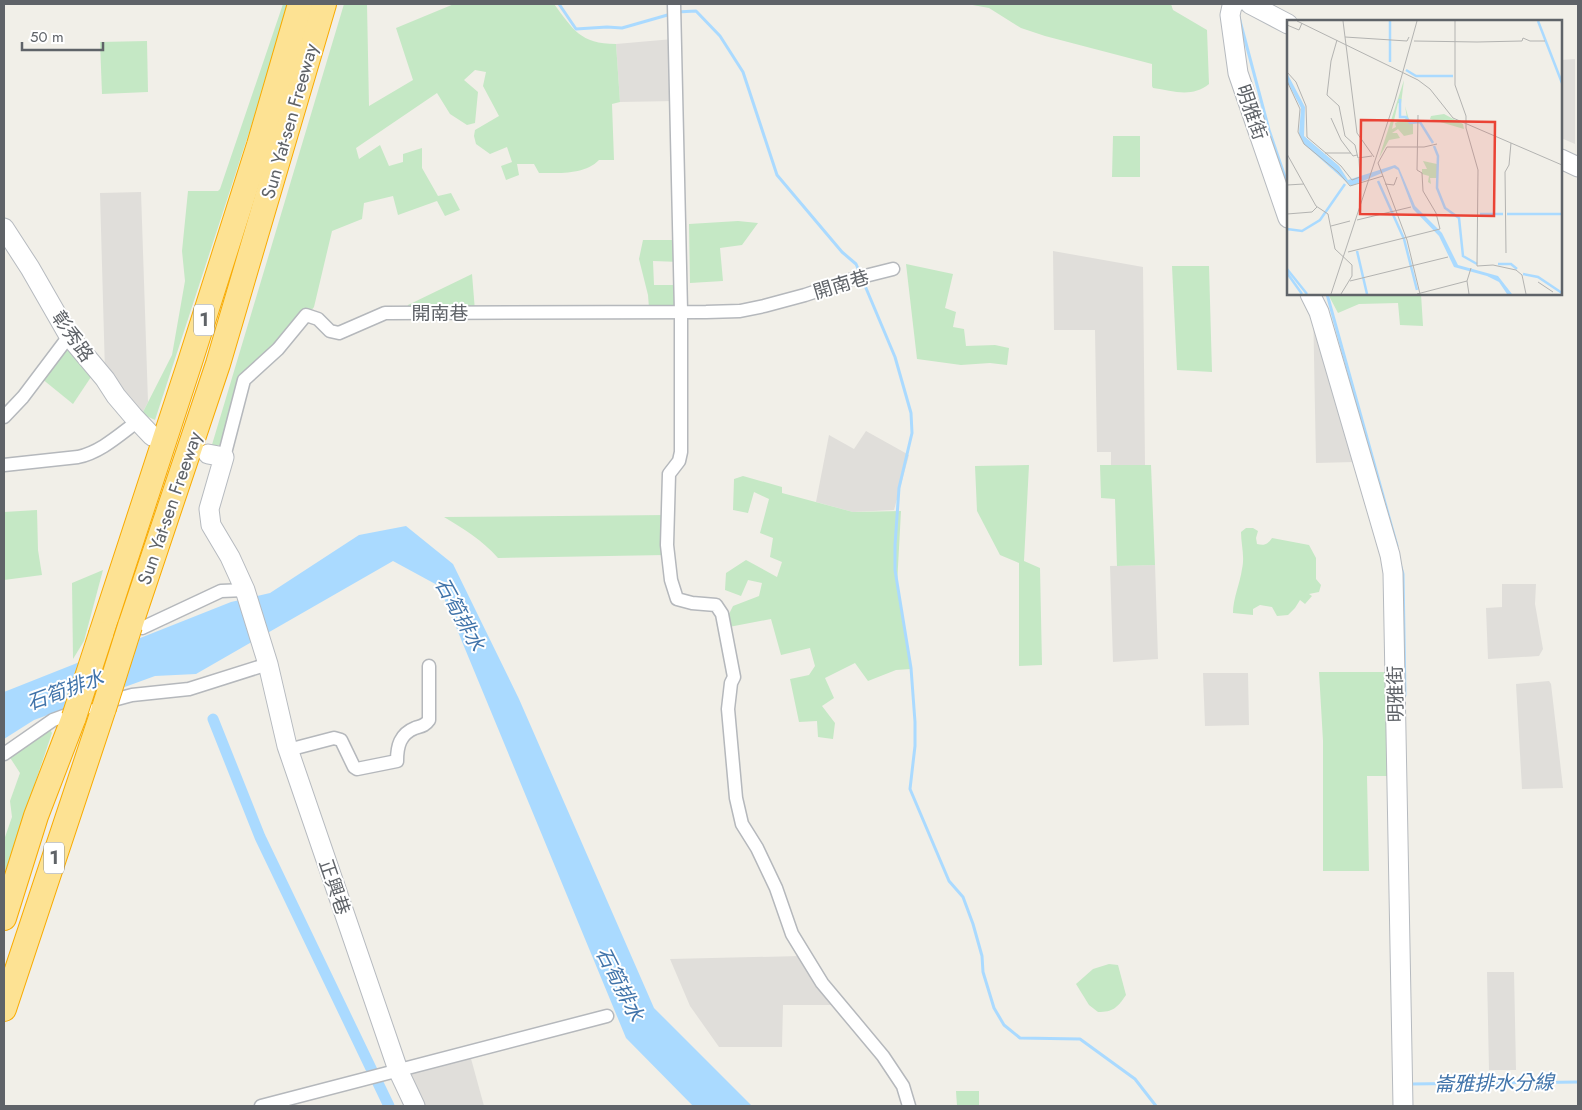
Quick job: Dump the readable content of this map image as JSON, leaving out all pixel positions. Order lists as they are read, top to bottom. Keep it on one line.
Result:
{"streets":{"highway":["Sun Yat-sen Freeway","1"],"street":["明雅街","開南巷","彰秀路","正興巷"]},"crossings":[["開南巷","正興巷"]],"water":["石筍排水","崙雅排水分線"],"scale_bar":"50 m"}
